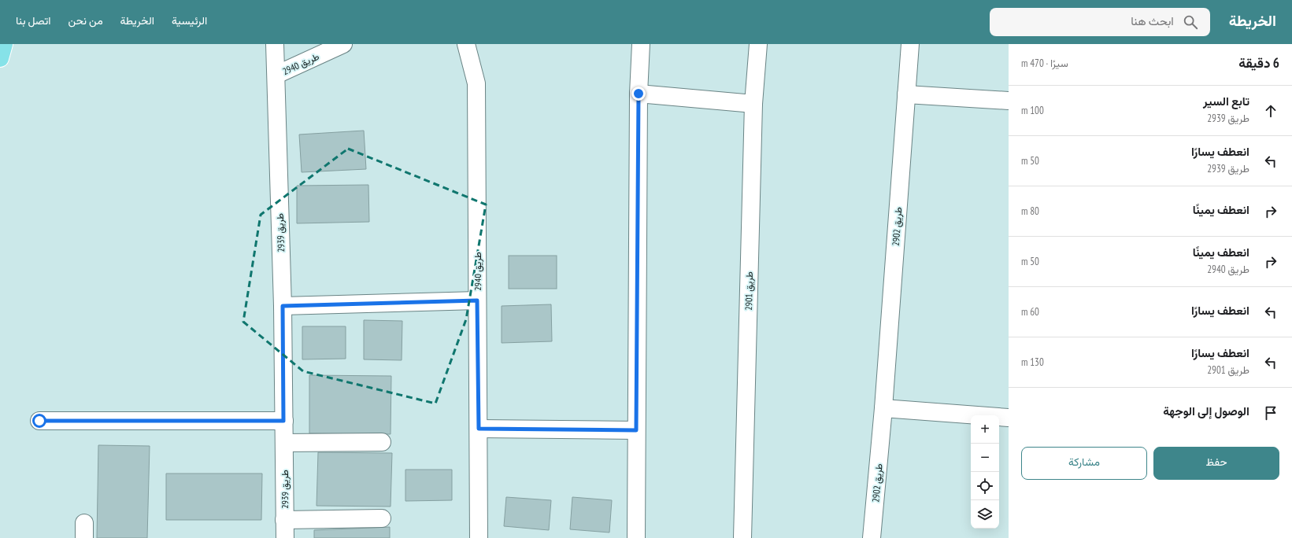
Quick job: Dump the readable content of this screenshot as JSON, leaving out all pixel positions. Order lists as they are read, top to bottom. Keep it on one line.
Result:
{"streets":{"street":["طريق 2940","طريق 2902","طريق 2939","طريق 2901"]},"crossings":[["طريق 2940","طريق 2939"]],"page":{"header":"الخريطة","search":"ابحث هنا","nav":["الرئيسية","الخريطة","من نحن","اتصل بنا"],"heading":["6 دقيقة","سيرًا · 470 m"],"list":[["تابع السير","طريق 2939","100 m"],["انعطف يسارًا","طريق 2939","50 m"],["انعطف يمينًا","80 m"],["انعطف يمينًا","طريق 2940","50 m"],["انعطف يسارًا","60 m"],["انعطف يسارًا","طريق 2901","130 m"],"الوصول إلى الوجهة"],"map_buttons":["+","−"],"buttons":["حفظ","مشاركة"]}}
